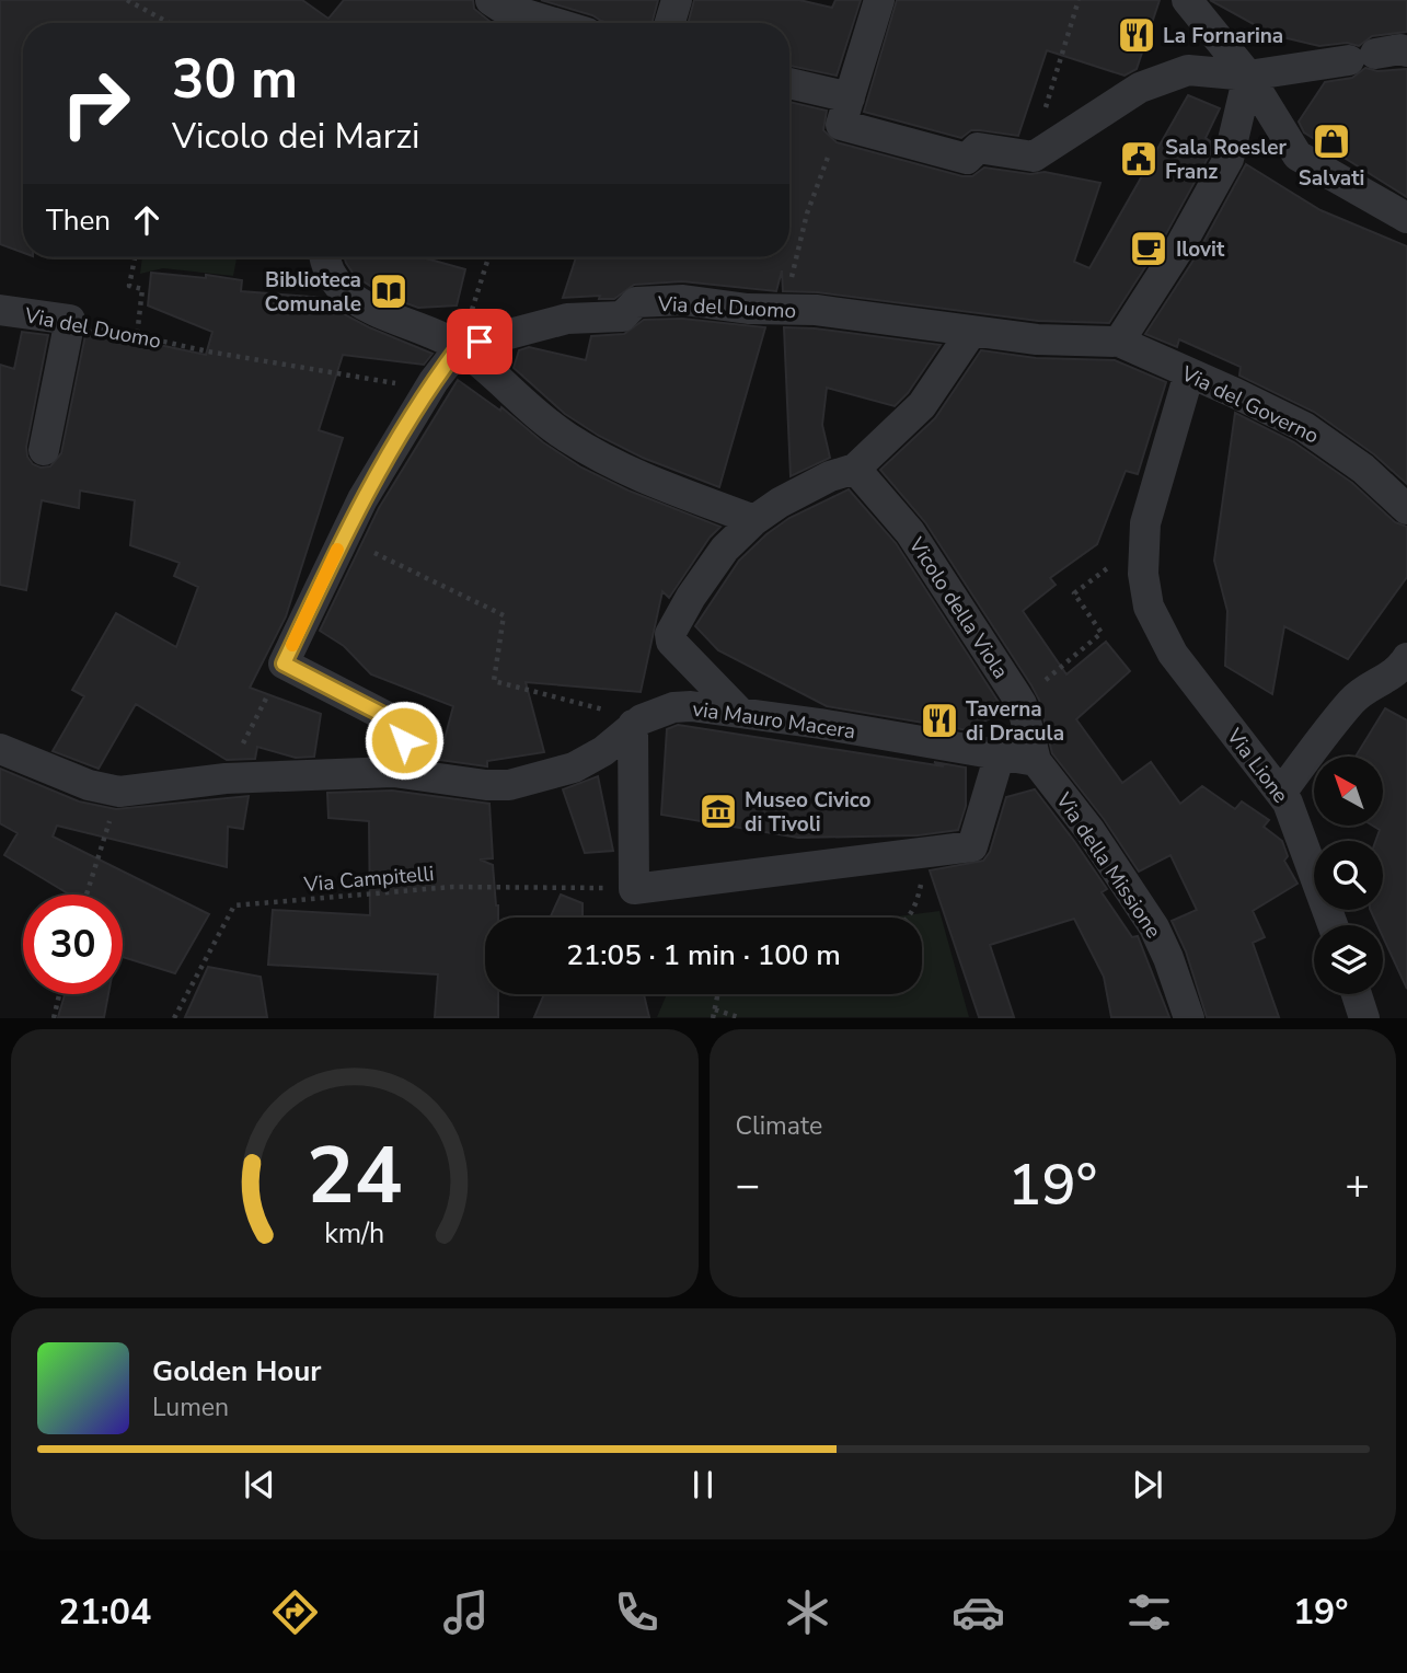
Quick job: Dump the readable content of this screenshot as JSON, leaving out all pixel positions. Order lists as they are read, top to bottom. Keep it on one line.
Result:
{"streets":{"street":["Via del Duomo","Via del Governo","Vicolo della Viola","via Mauro Macera","Via Lione","Via della Missione"],"path":["Via Campitelli"]},"crossings":[["Via del Duomo","Via del Governo"],["Via del Governo","Via Lione"],["Vicolo della Viola","via Mauro Macera"],["Vicolo della Viola","Via della Missione"],["via Mauro Macera","Via della Missione"]],"places":{"restaurant":["La Fornarina","Taverna di Dracula"],"shop":["Salvati"],"public building":["Sala Roesler Franz"],"cafe":["Ilovit"],"library":["Biblioteca Comunale"],"museum":["Museo Civico di Tivoli"]},"north":"top left","page":{"turn":["30 m","Vicolo dei Marzi"],"then":"Then","limit":"30","trip":"21:05 · 1 min · 100 m","tile":"Climate","heat":["−","19°","+"],"song":["Golden Hour","Lumen"],"tabs":["21:04","19°"],"gauge":["24","km/h"]}}
